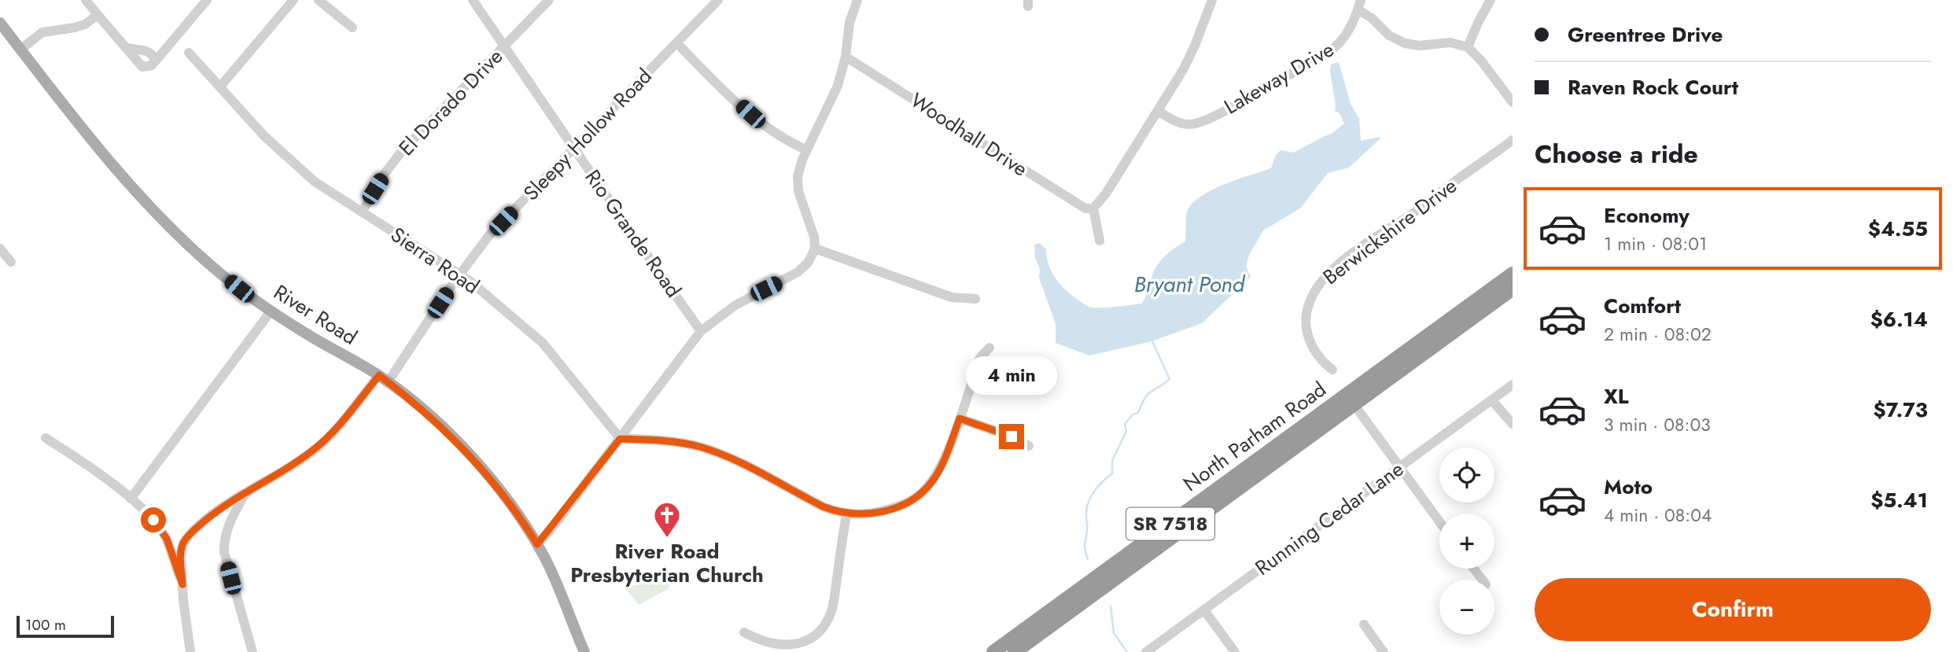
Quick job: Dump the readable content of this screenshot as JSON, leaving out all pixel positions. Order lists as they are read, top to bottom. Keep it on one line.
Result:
{"streets":{"highway":["North Parham Road","SR 7518"],"main road":["River Road"],"street":["Lakeway Drive","El Dorado Drive","Sleepy Hollow Road","Woodhall Drive","Berwickshire Drive","Rio Grande Road","Sierra Road","Running Cedar Lane"]},"crossings":[["El Dorado Drive","Rio Grande Road"],["El Dorado Drive","Sierra Road"],["Sleepy Hollow Road","Rio Grande Road"],["Sleepy Hollow Road","Sierra Road"],["Sleepy Hollow Road","River Road"]],"water":["Bryant Pond"],"places":{"church":["River Road Presbyterian Church"]},"scale_bar":"100 m","page":{"banner":["Greentree Drive","Raven Rock Court"],"heading":"Choose a ride","list":[{"name":"Economy","note":"1 min · 08:01","value":"$4.55"},{"name":"Comfort","note":"2 min · 08:02","value":"$6.14"},{"name":"XL","note":"3 min · 08:03","value":"$7.73"},{"name":"Moto","note":"4 min · 08:04","value":"$5.41"}],"bubble":"4 min","map_buttons":["+","−"],"buttons":"Confirm","scale":"100 m"}}
